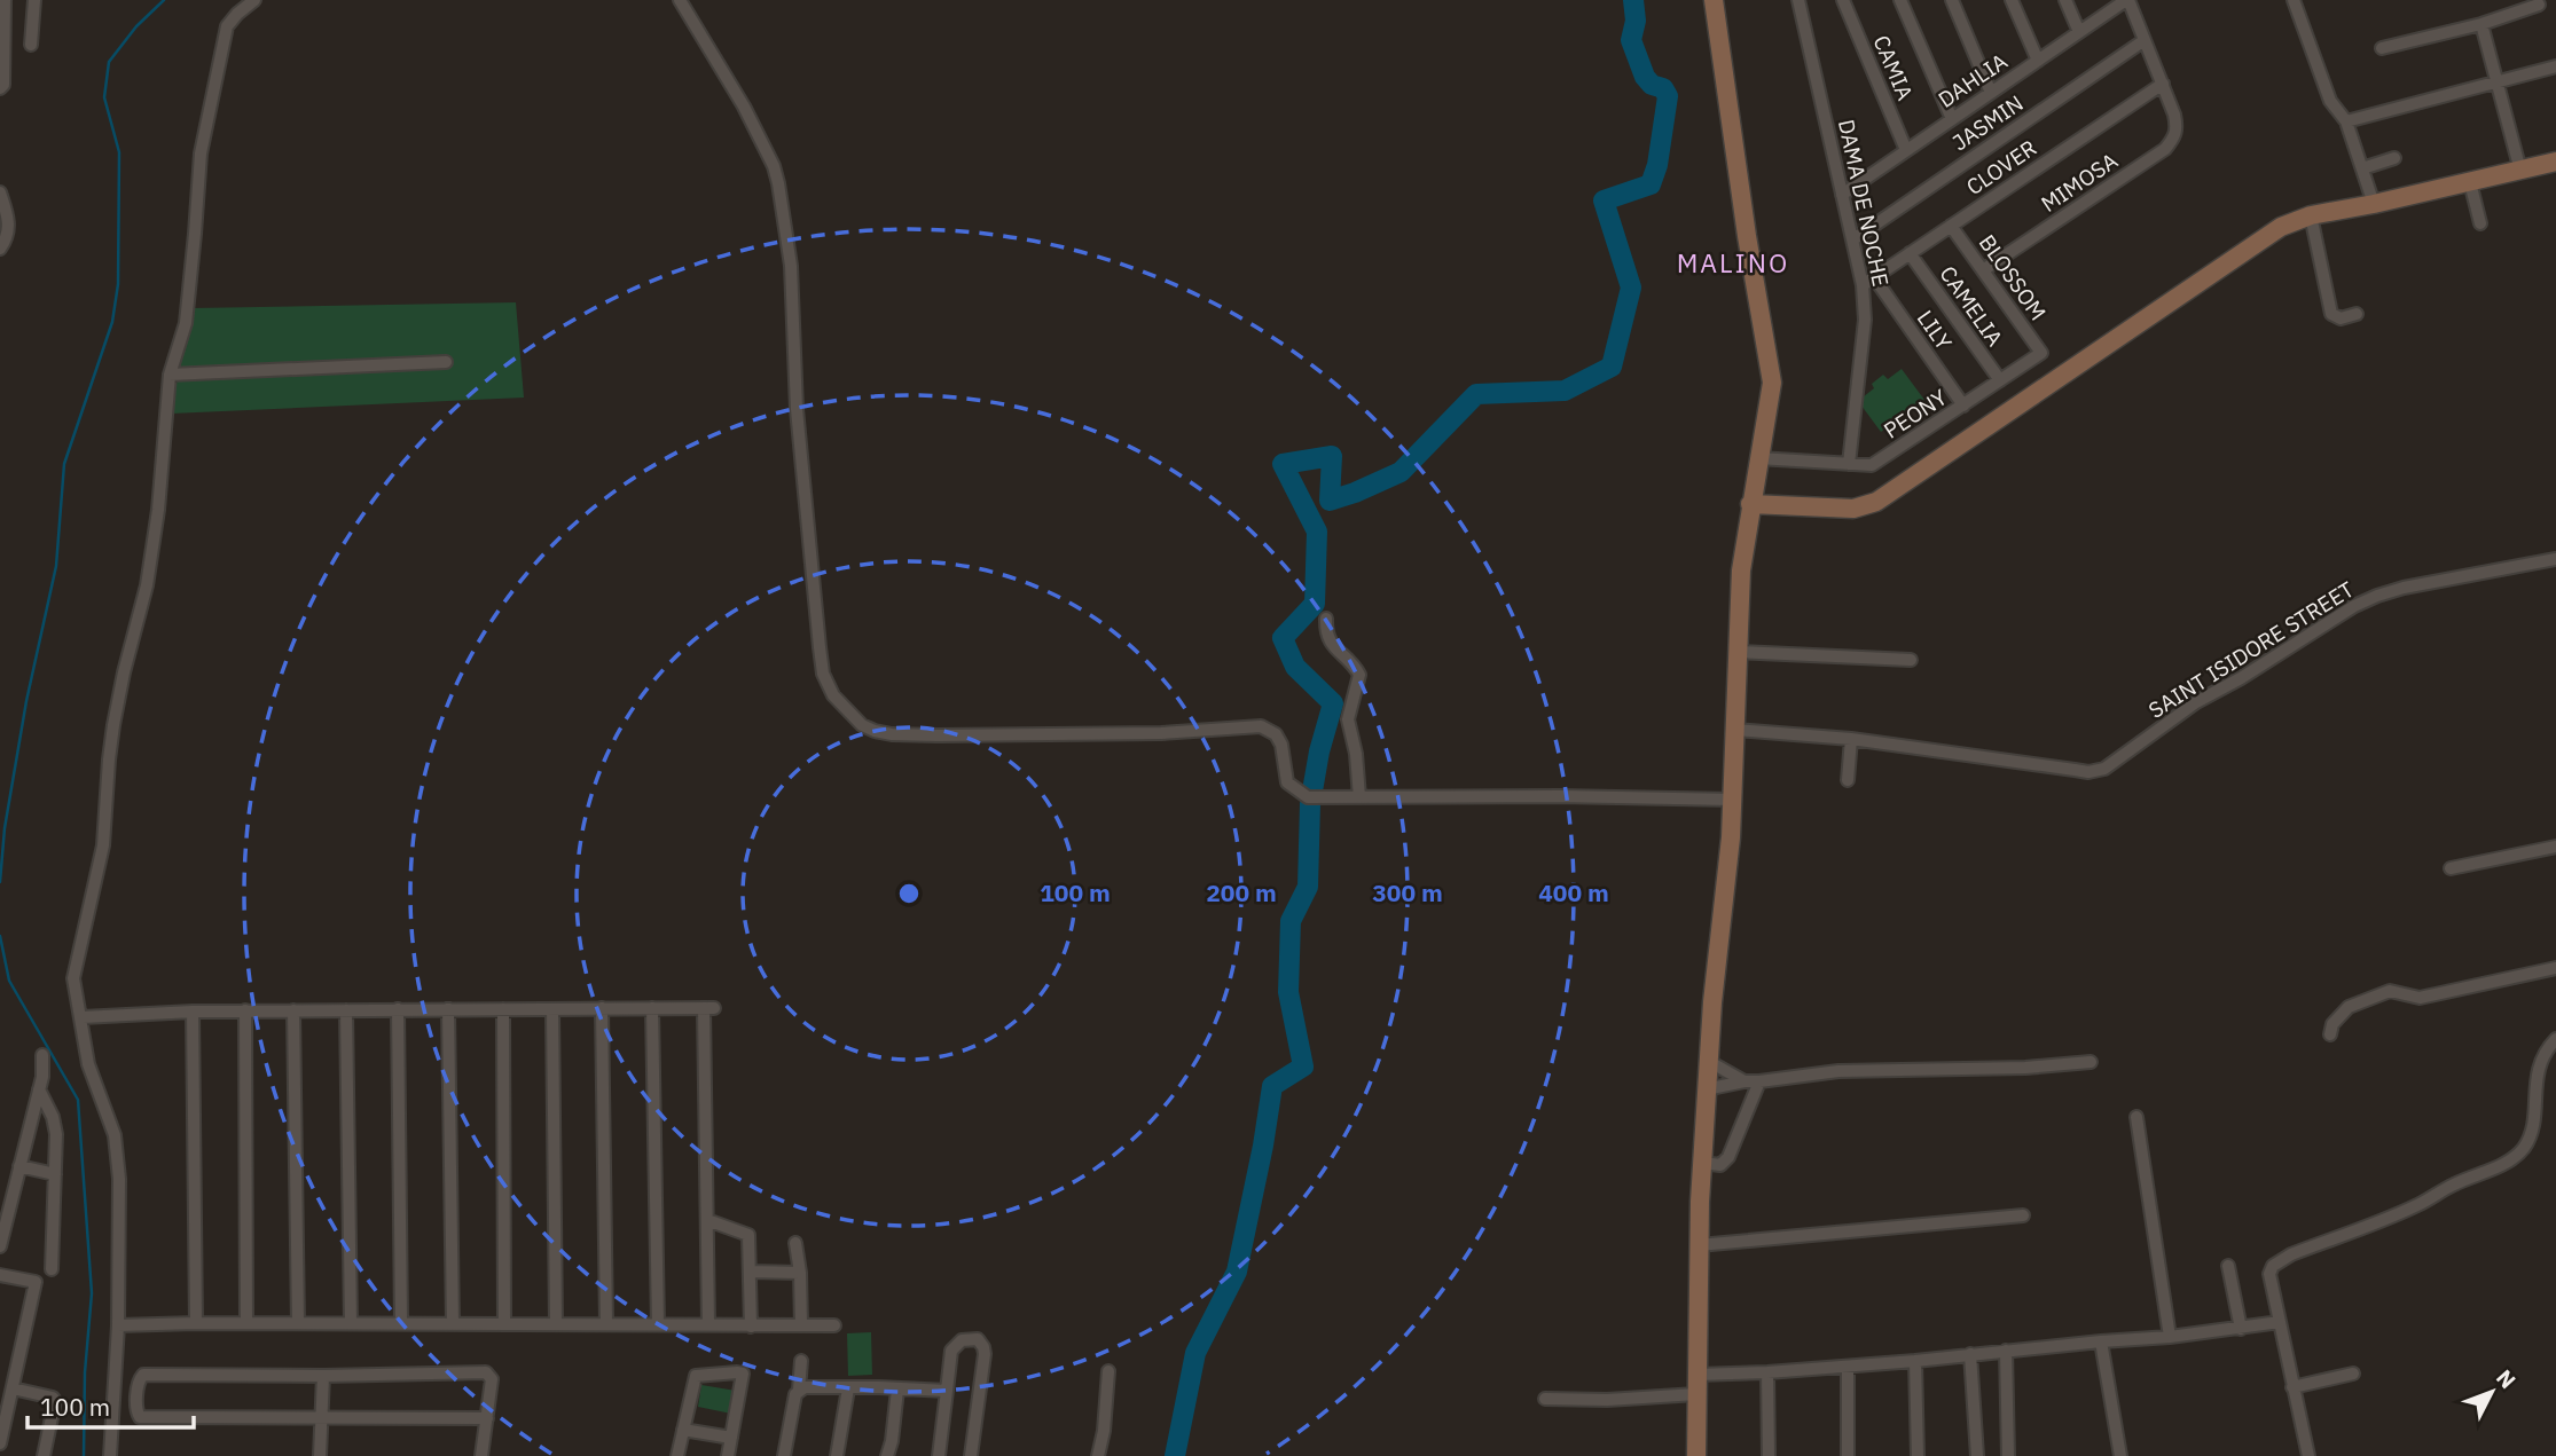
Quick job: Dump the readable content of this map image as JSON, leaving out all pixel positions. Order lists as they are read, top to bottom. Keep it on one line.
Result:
{"streets":{"street":["CAMIA","DAHLIA","JASMIN","CLOVER","MIMOSA","DAMA DE NOCHE","BLOSSOM","CAMELIA","LILY","PEONY","SAINT ISIDORE STREET"]},"crossings":[["CAMIA","DAHLIA"],["DAHLIA","DAMA DE NOCHE"],["JASMIN","DAMA DE NOCHE"],["CLOVER","MIMOSA"],["CLOVER","DAMA DE NOCHE"],["CLOVER","BLOSSOM"],["CLOVER","CAMELIA"],["CLOVER","LILY"],["MIMOSA","BLOSSOM"],["DAMA DE NOCHE","PEONY"],["BLOSSOM","PEONY"],["CAMELIA","PEONY"],["LILY","PEONY"]],"districts":["MALINO"],"scale_bar":"100 m","north":"top right","rings":["100 m","200 m","300 m","400 m"]}
